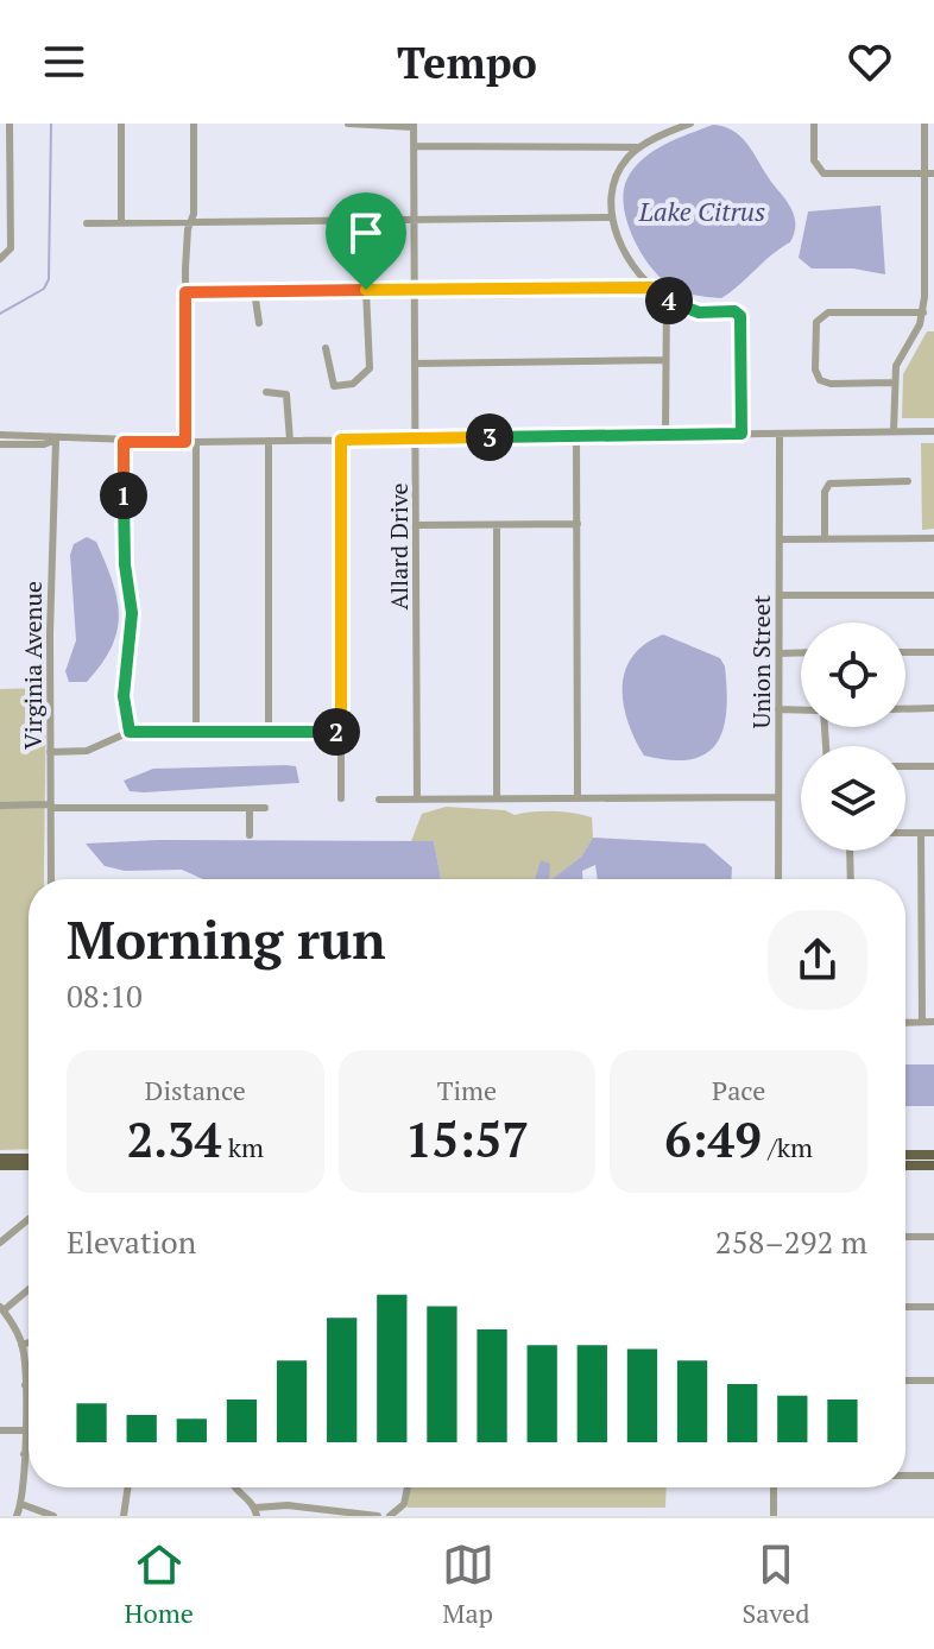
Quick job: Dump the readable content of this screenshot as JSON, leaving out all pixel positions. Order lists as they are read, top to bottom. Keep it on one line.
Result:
{"streets":{"street":["Allard Drive","Union Street","Virginia Avenue"]},"water":["Lake Citrus"],"page":{"header":"Tempo","pins":["4","3","1","2"],"heading":["Morning run","08:10"],"stats":[["Distance","2.34 km"],["Time","15:57"],["Pace","6:49 /km"]],"chart":["Elevation","258–292 m"],"tabs":["Home","Map","Saved"]}}
